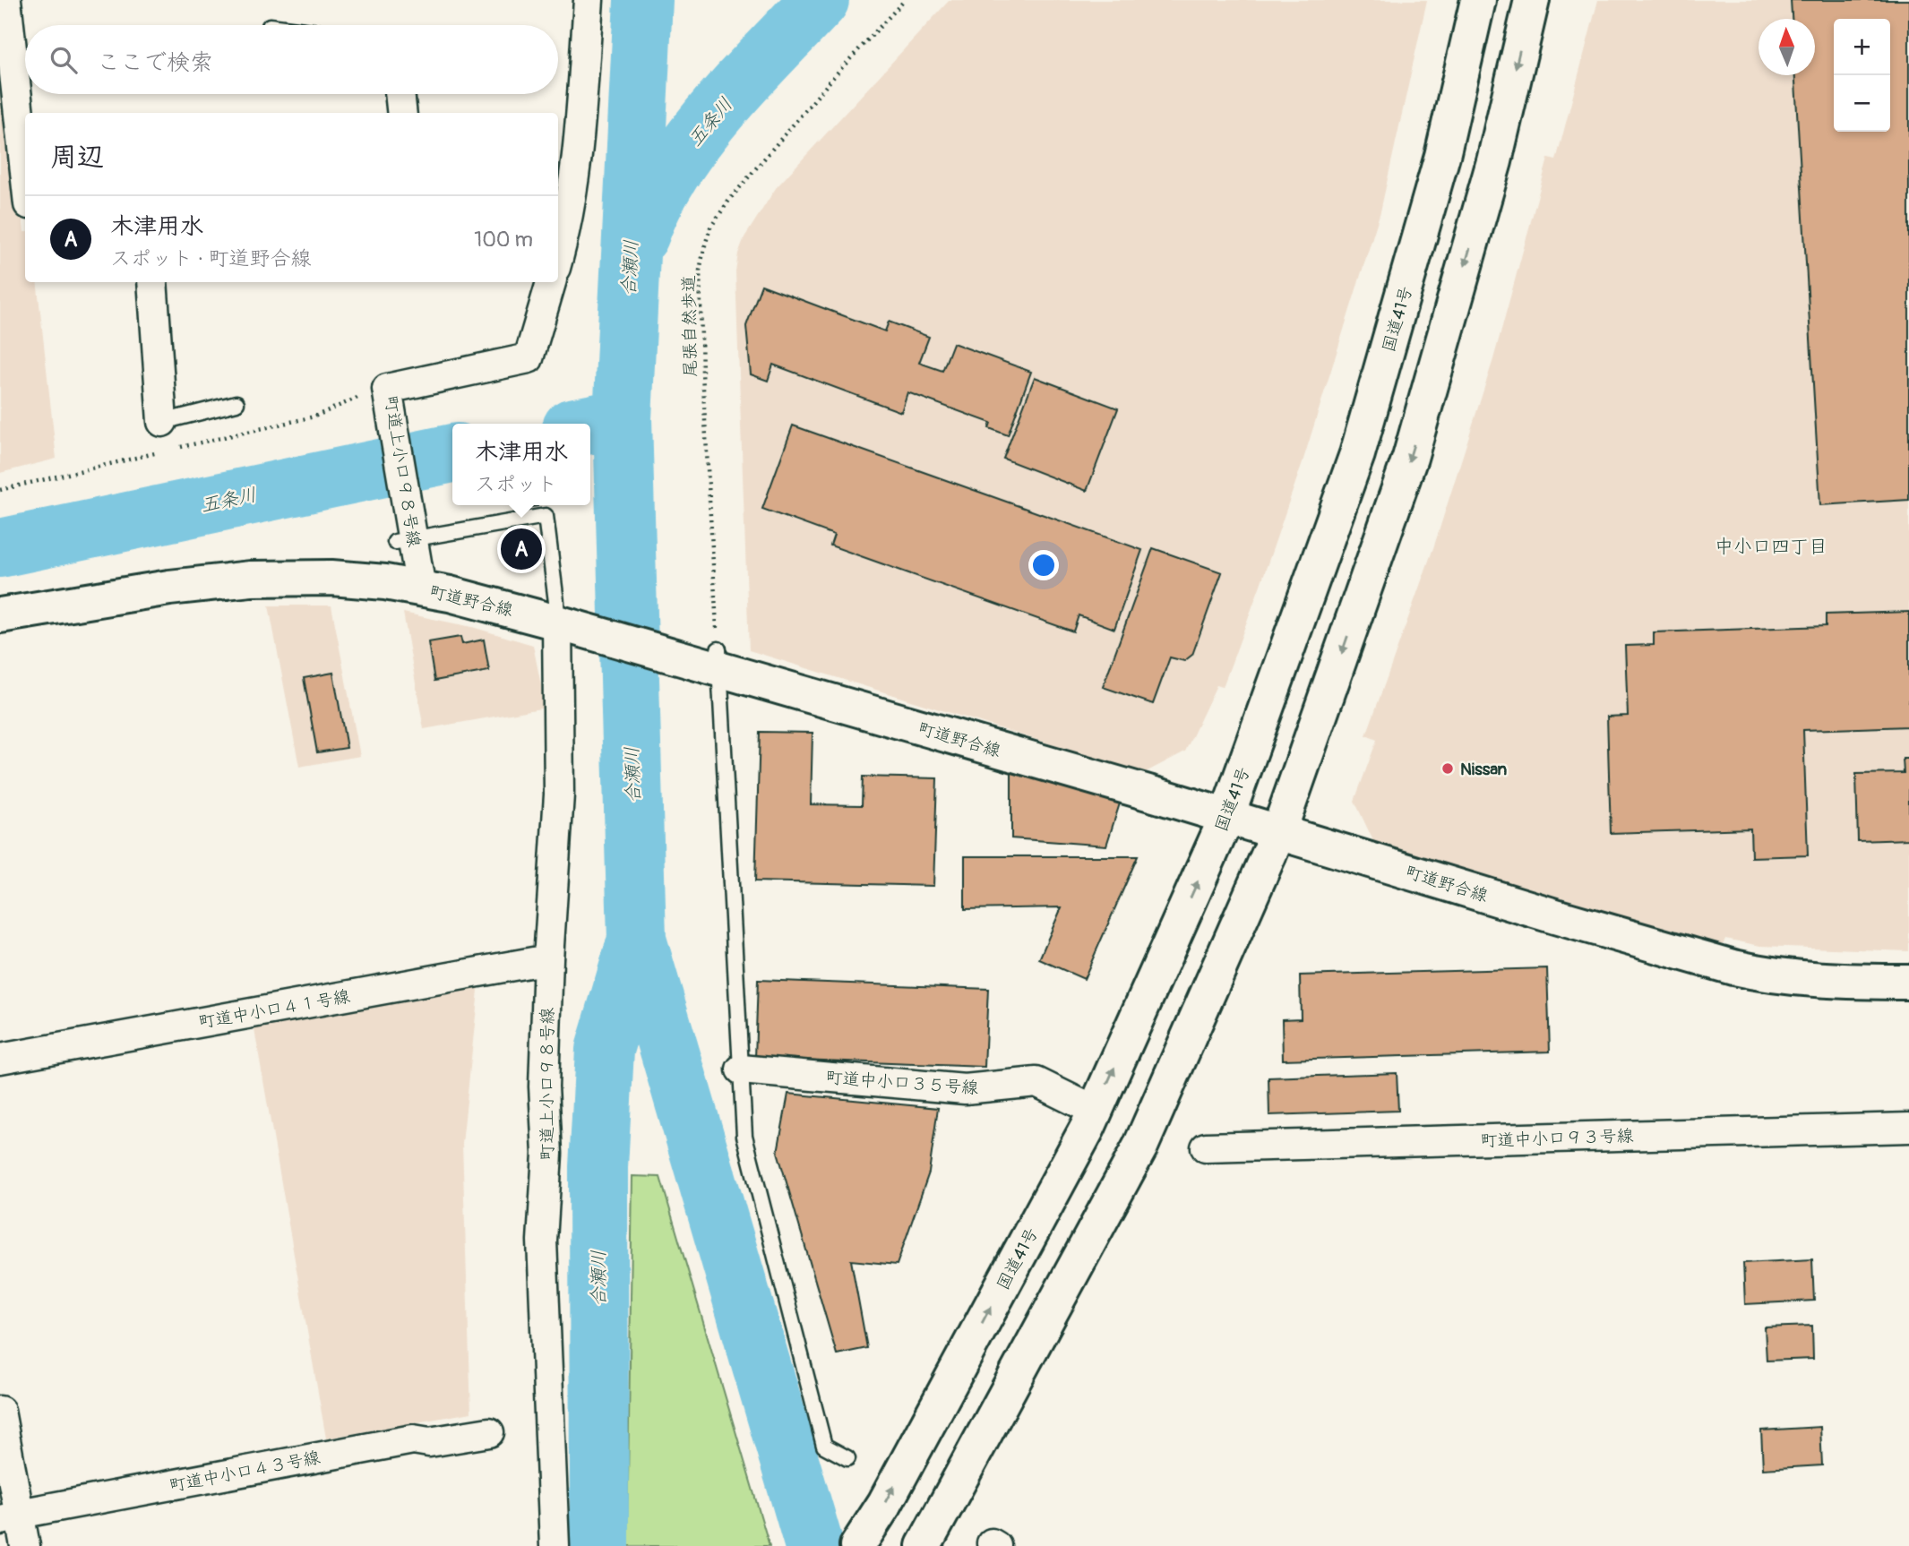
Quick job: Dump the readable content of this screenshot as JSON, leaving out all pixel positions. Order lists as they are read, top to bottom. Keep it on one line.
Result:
{"streets":{"main road":["国道41号","町道野合線"],"street":["町道上小口９８号線","町道中小口４１号線","町道中小口３５号線","町道中小口９３号線","町道中小口４３号線"],"path":["尾張自然歩道"]},"crossings":[["国道41号","町道野合線"],["国道41号","町道中小口３５号線"],["尾張自然歩道","町道野合線"],["町道上小口９８号線","町道野合線"],["町道上小口９８号線","町道中小口４１号線"]],"districts":["中小口四丁目"],"water":["五条川","合瀬川"],"places":["Nissan"],"north":"top","page":{"map_buttons":["+","−"],"search":"ここで検索","heading":"周辺","list":[{"mark":"A","name":"木津用水","note":"スポット · 町道野合線","value":"100 m"}],"popup":["木津用水","スポット"],"pins":"A"}}
